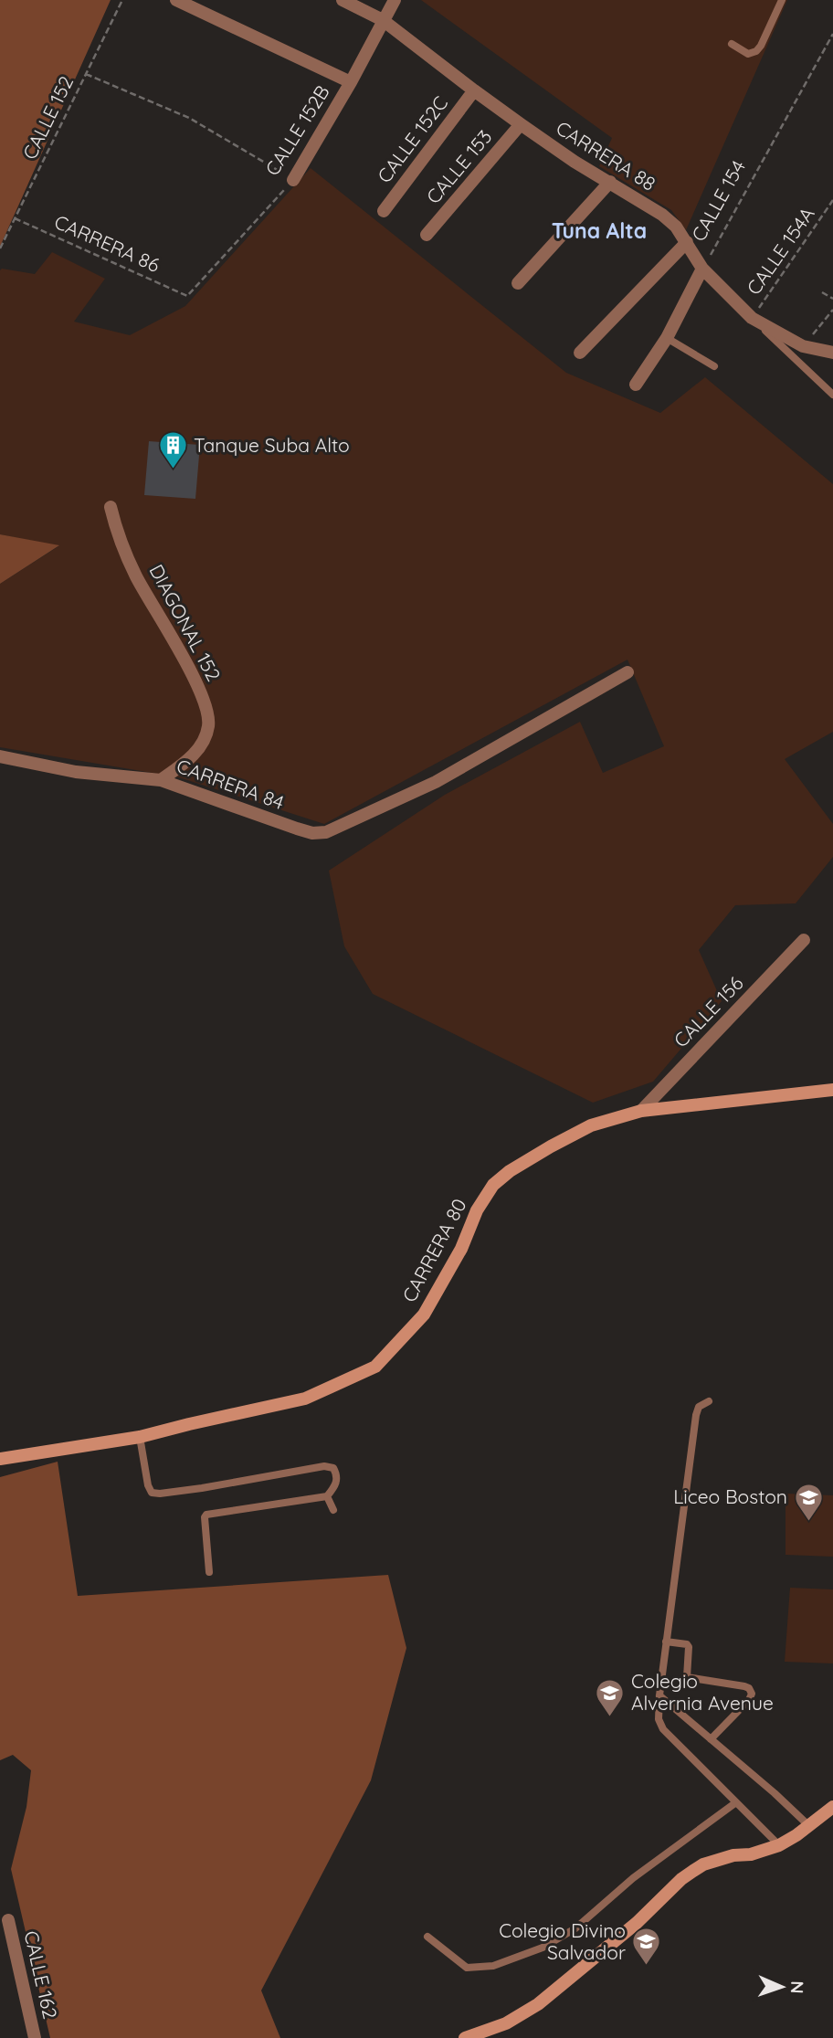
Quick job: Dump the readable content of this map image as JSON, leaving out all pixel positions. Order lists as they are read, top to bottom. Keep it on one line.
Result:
{"streets":{"street":["CALLE 152B","CALLE 152C","CARRERA 88","CALLE 153","CALLE 154","DIAGONAL 152","CARRERA 84","CALLE 156","CARRERA 80","CALLE 162"],"path":["CALLE 152","CARRERA 86","CALLE 154A"]},"crossings":[["CALLE 152","CARRERA 86"],["CALLE 152B","CARRERA 88"],["CALLE 152B","CARRERA 86"],["CALLE 152C","CARRERA 88"],["CARRERA 88","CALLE 153"],["CARRERA 88","CALLE 154"],["CARRERA 88","CALLE 154A"],["DIAGONAL 152","CARRERA 84"],["CALLE 156","CARRERA 80"]],"districts":["Tuna Alta"],"places":{"building":["Tanque Suba Alto"],"school or university":["Liceo Boston","Colegio Alvernia Avenue","Colegio Divino Salvador"]},"north":"right"}
